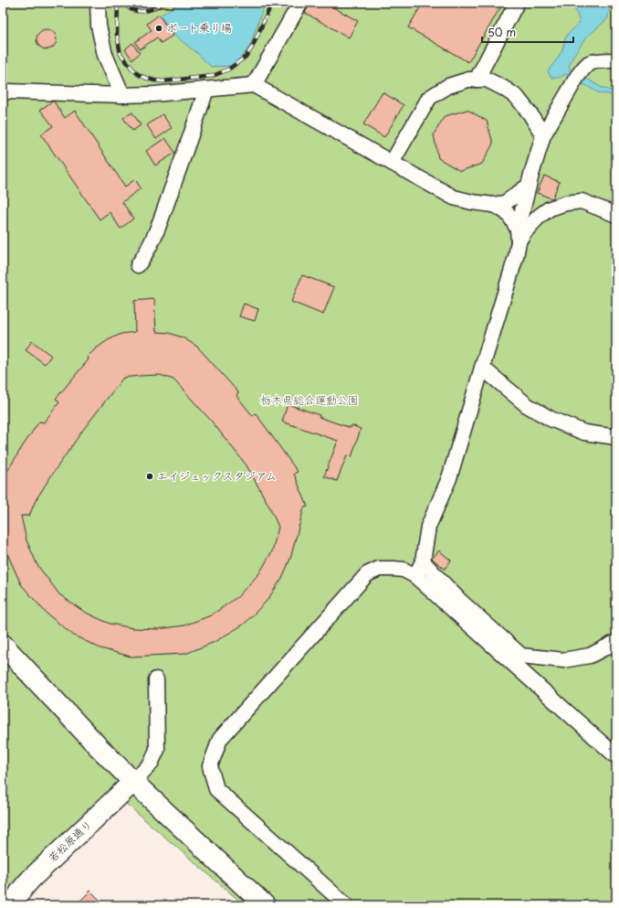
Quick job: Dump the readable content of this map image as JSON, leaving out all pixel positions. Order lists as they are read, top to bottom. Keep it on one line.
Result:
{"streets":{"street":["若松原通り"]},"parks":["栃木県総合運動公園"],"places":["ボート乗り場","エイジェックスタジアム"],"scale_bar":"50 m"}
